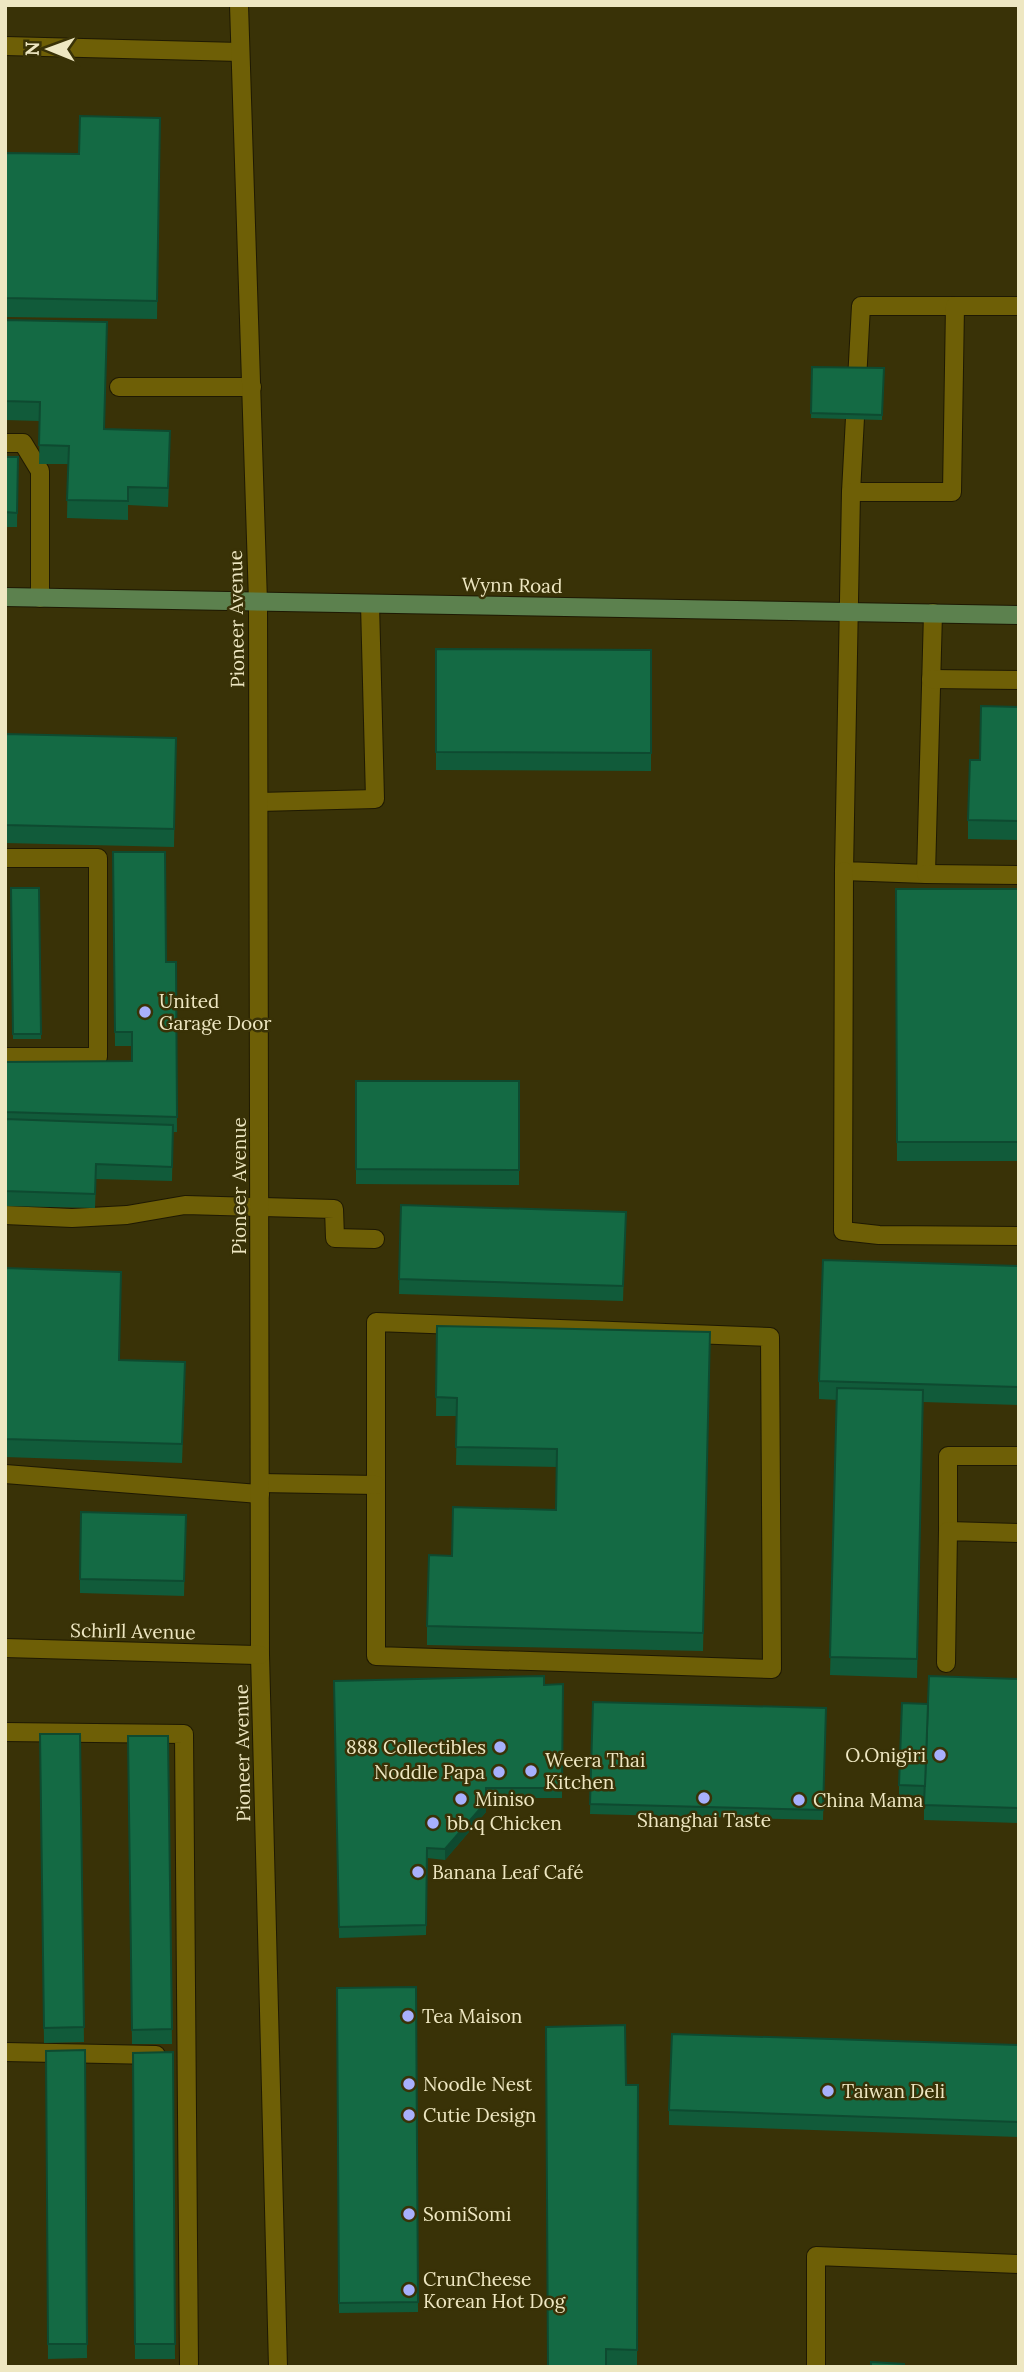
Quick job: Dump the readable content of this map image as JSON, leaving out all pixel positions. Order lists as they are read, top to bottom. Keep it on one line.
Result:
{"streets":{"street":["Wynn Road","Pioneer Avenue","Schirll Avenue"]},"crossings":[["Wynn Road","Pioneer Avenue"],["Pioneer Avenue","Schirll Avenue"]],"places":["United Garage Door","888 Collectibles","O.Onigiri","Weera Thai Kitchen","Noddle Papa","Shanghai Taste","Miniso","China Mama","bb.q Chicken","Banana Leaf Café","Tea Maison","Noodle Nest","Taiwan Deli","Cutie Design","SomiSomi","CrunCheese Korean Hot Dog"],"north":"left"}
